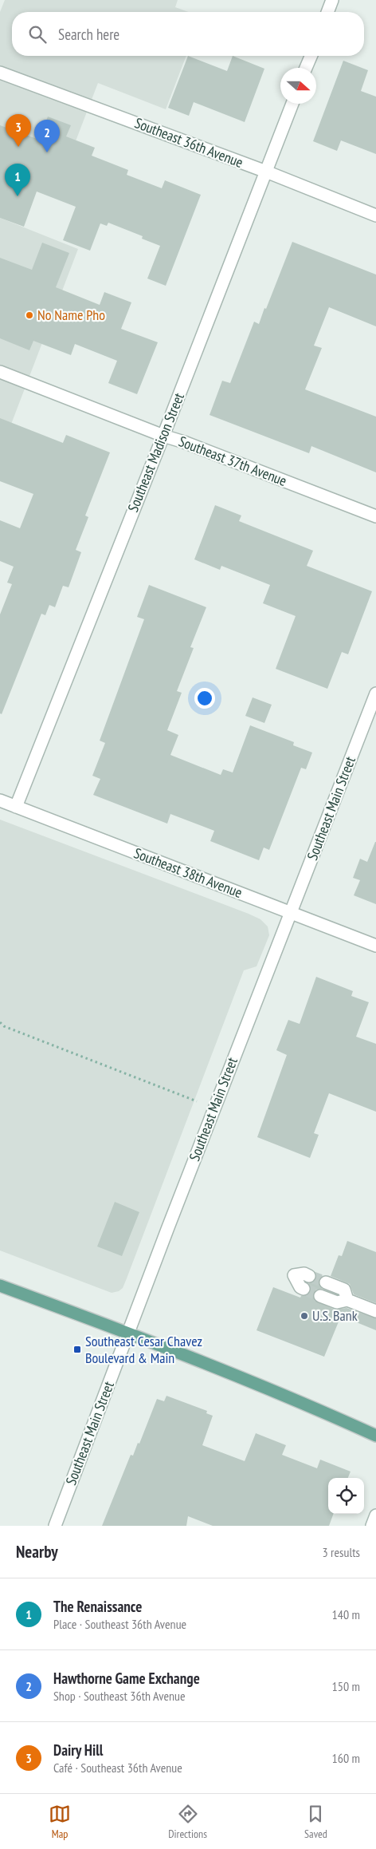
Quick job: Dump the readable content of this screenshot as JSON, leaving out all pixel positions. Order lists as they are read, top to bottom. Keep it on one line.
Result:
{"streets":{"street":["Southeast 36th Avenue","Southeast Madison Street","Southeast 37th Avenue","Southeast Main Street","Southeast 38th Avenue"]},"crossings":[["Southeast 36th Avenue","Southeast Madison Street"],["Southeast Madison Street","Southeast 37th Avenue"],["Southeast Madison Street","Southeast 38th Avenue"],["Southeast Main Street","Southeast 38th Avenue"]],"places":{"other":["No Name Pho","U.S. Bank"],"transit":["Southeast Cesar Chavez Boulevard & Main"]},"north":"right","page":{"search":"Search here","pins":["3","2","1"],"heading":["Nearby","3 results"],"list":[{"mark":"1","name":"The Renaissance","note":"Place · Southeast 36th Avenue","value":"140 m"},{"mark":"2","name":"Hawthorne Game Exchange","note":"Shop · Southeast 36th Avenue","value":"150 m"},{"mark":"3","name":"Dairy Hill","note":"Café · Southeast 36th Avenue","value":"160 m"}],"nav":["Map","Directions","Saved"]}}
